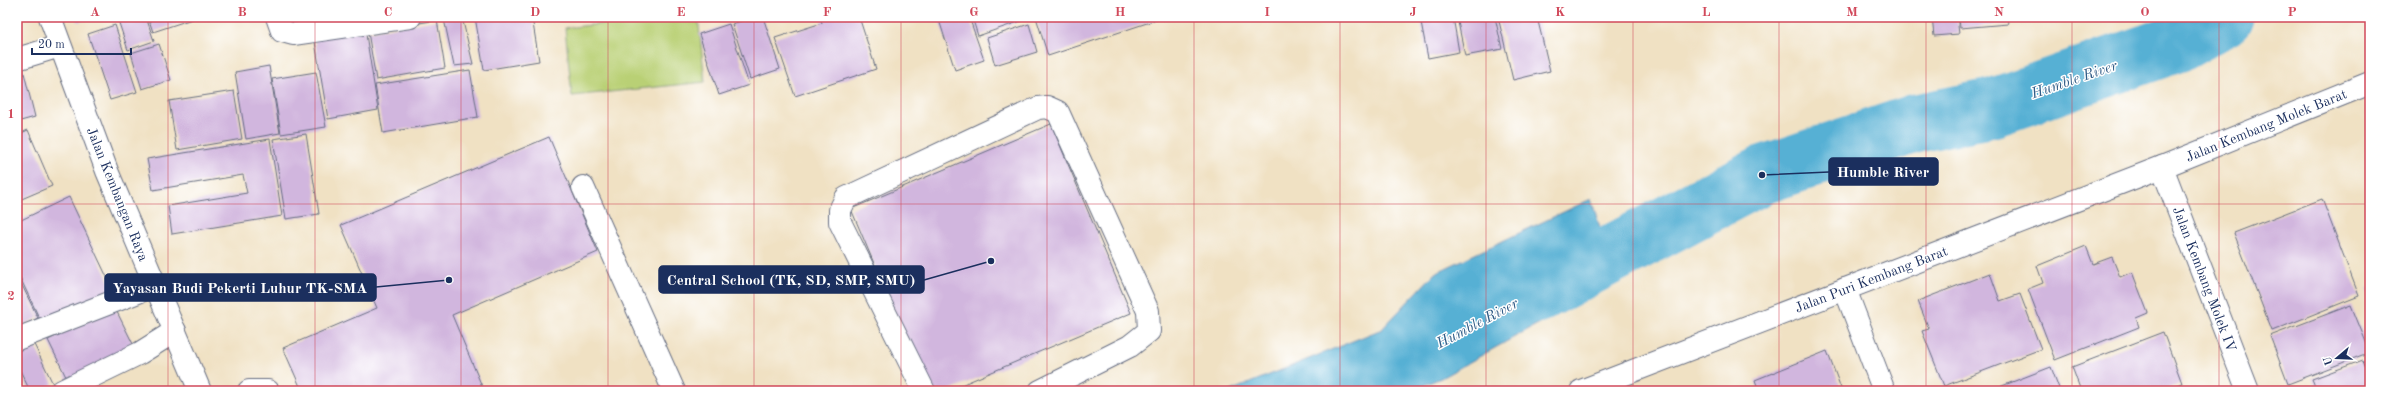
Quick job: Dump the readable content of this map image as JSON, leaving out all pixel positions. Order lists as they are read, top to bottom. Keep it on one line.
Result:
{"streets":{"street":["Jalan Kembang Molek Barat","Jalan Kembangan Raya","Jalan Puri Kembang Barat","Jalan Kembang Molek IV"]},"crossings":[["Jalan Kembang Molek Barat","Jalan Puri Kembang Barat"],["Jalan Kembang Molek Barat","Jalan Kembang Molek IV"],["Jalan Puri Kembang Barat","Jalan Kembang Molek IV"]],"water":["Humble River"],"places":["Humble River","Central School (TK, SD, SMP, SMU)","Yayasan Budi Pekerti Luhur TK-SMA"],"scale_bar":"20 m","north":"left","grid":{"columns":["A","B","C","D","E","F","G","H","I","J","K","L","M","N","O","P"],"rows":["1","2"]}}
